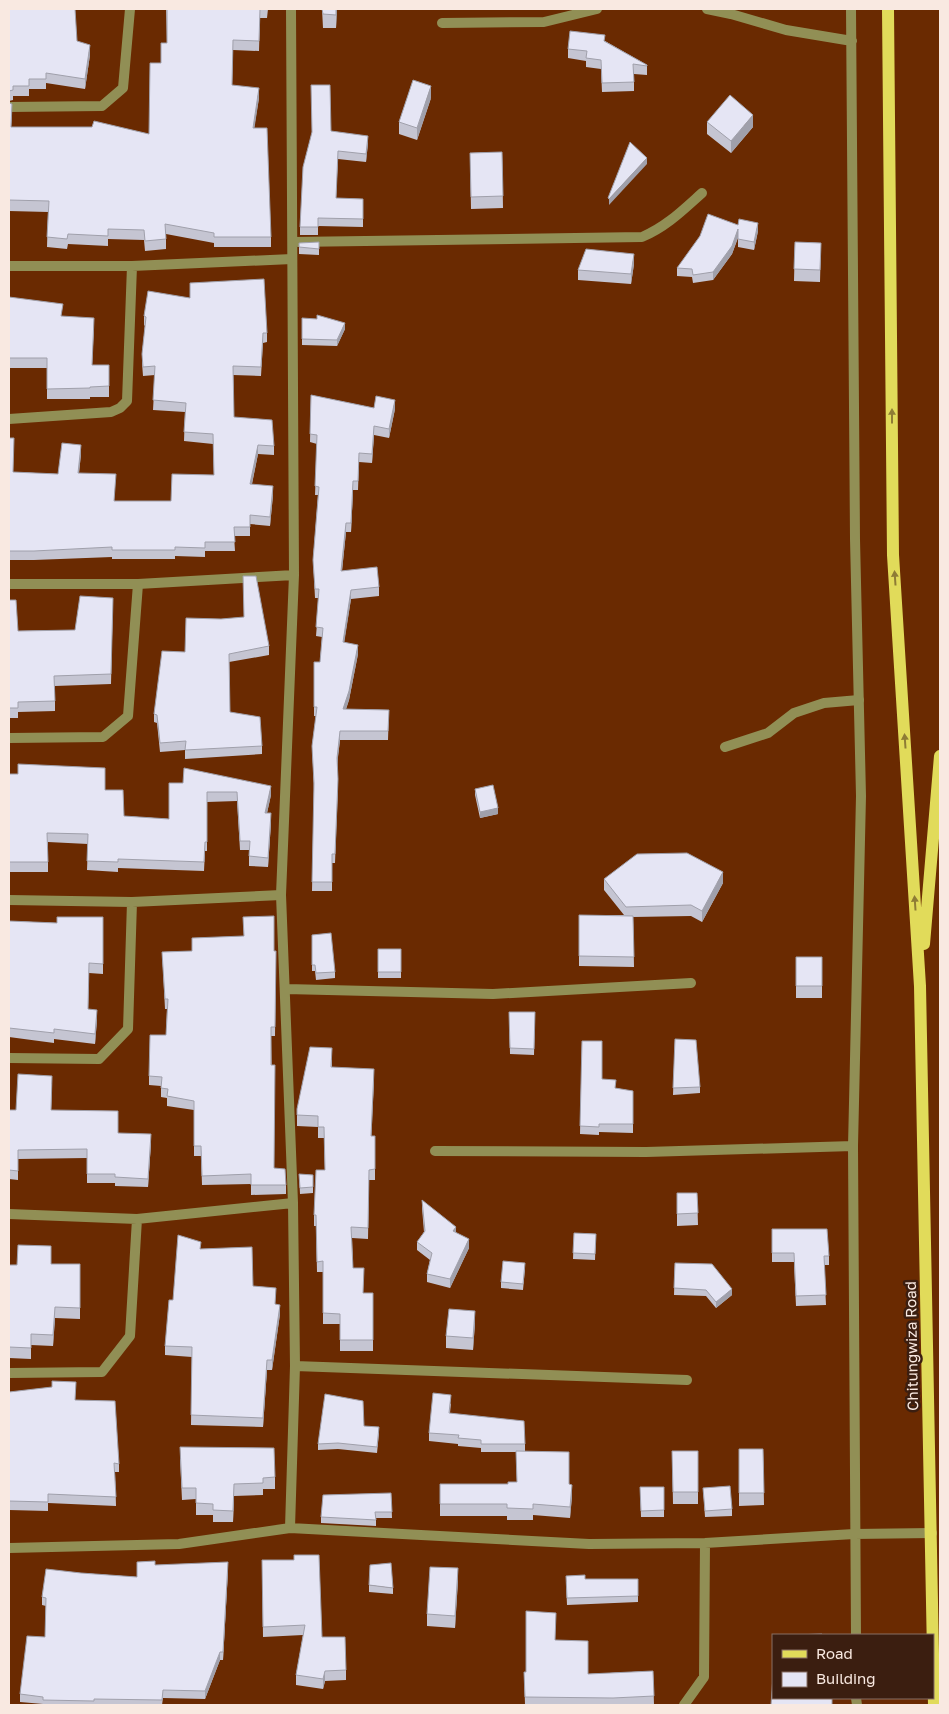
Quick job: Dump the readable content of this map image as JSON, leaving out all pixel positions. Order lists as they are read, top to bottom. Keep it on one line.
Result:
{"streets":{"main road":["Chitungwiza Road"]},"legend":["Road","Building"]}
